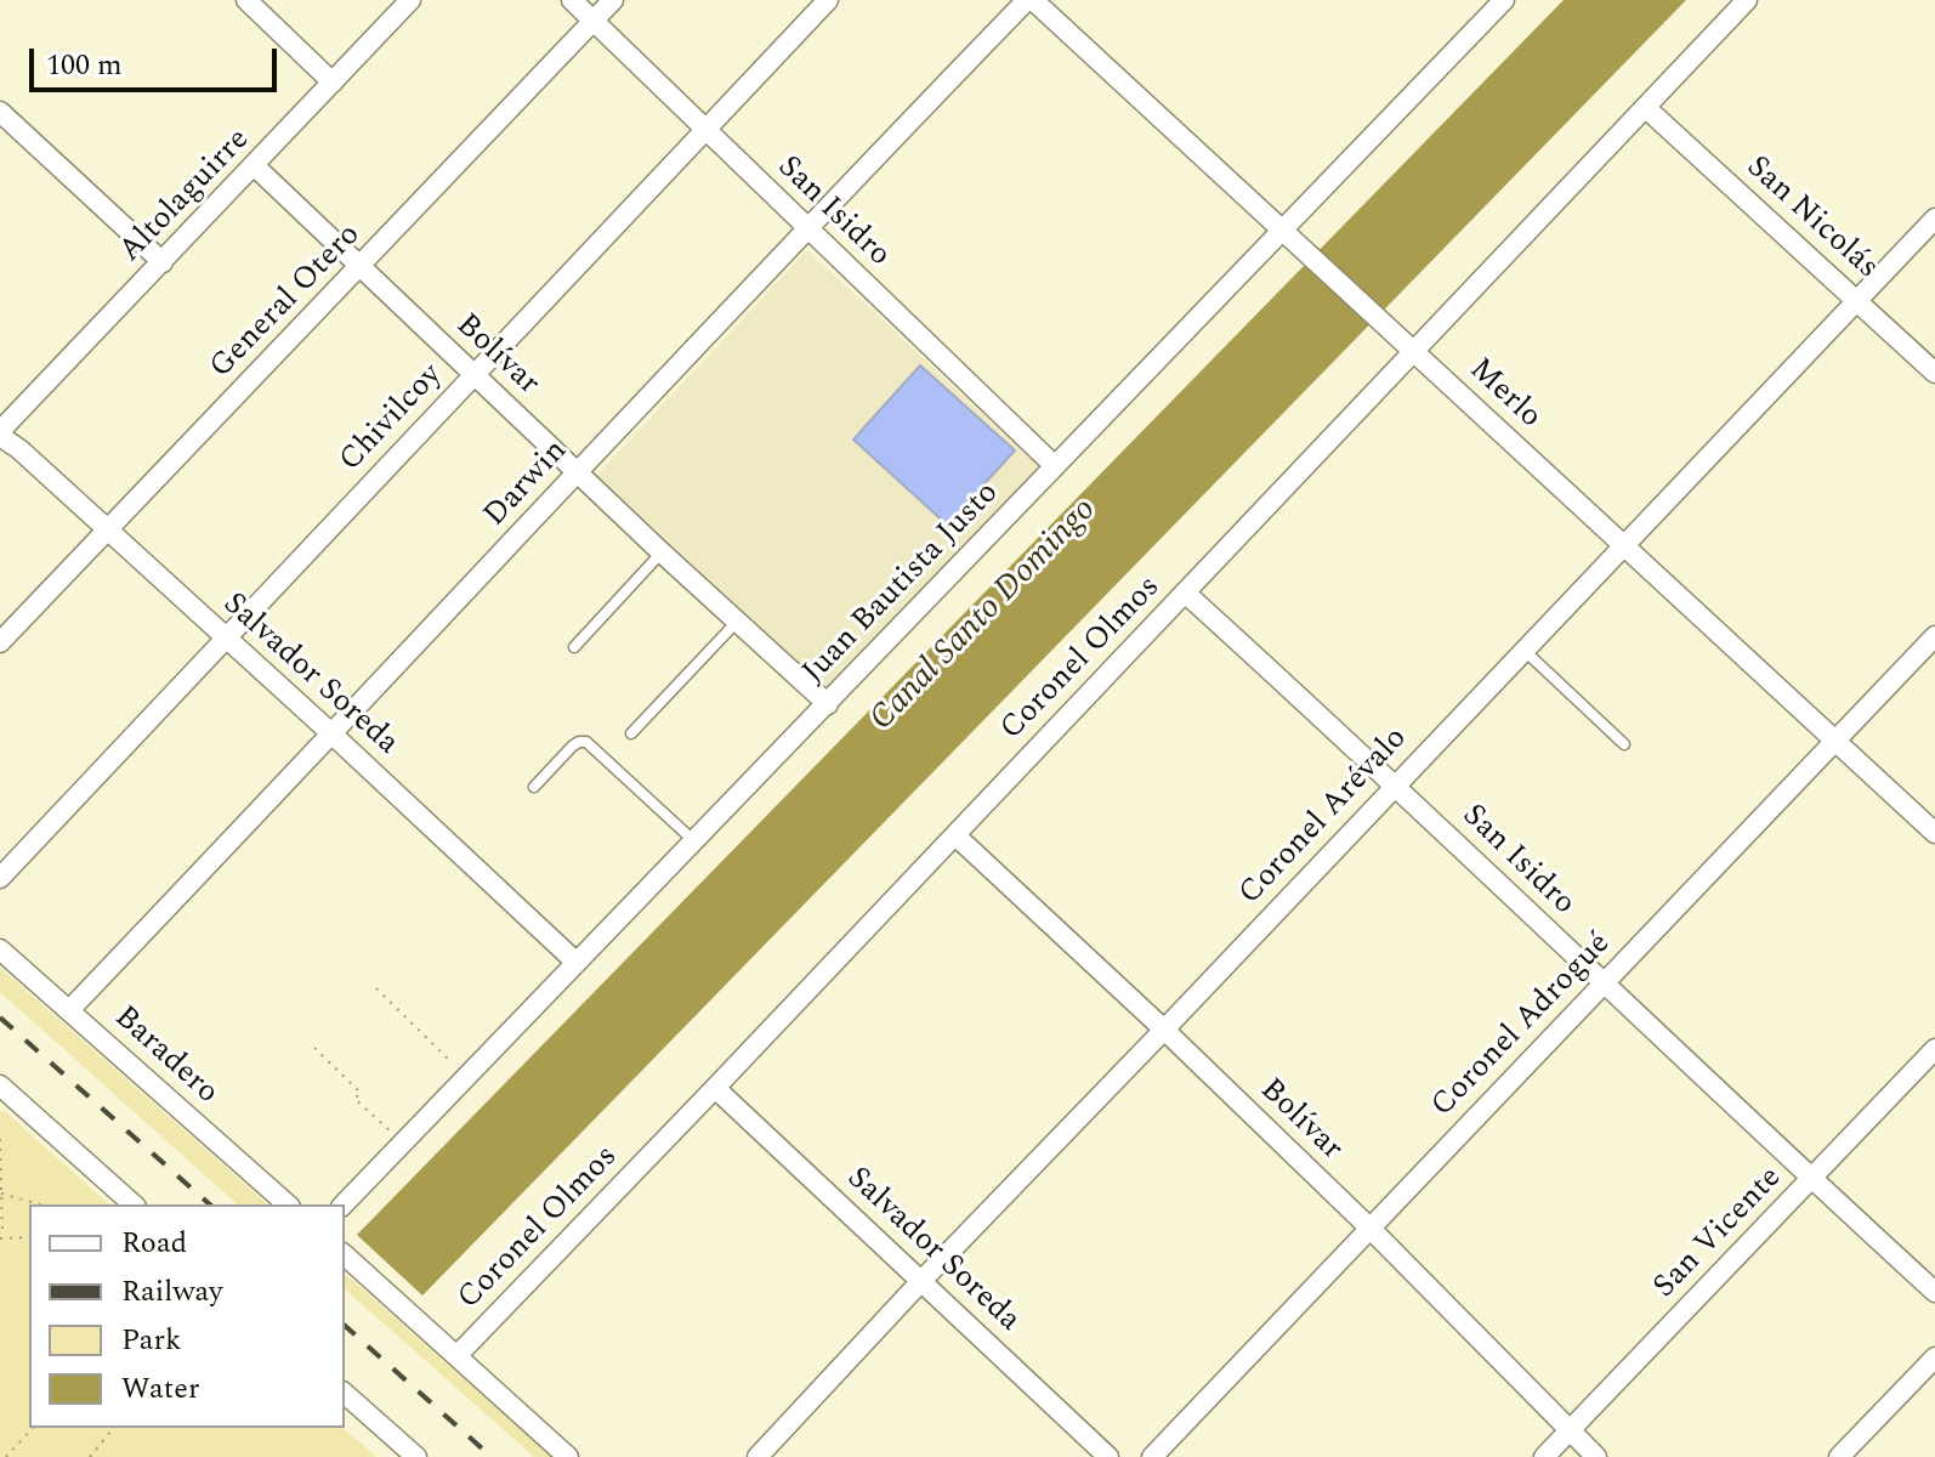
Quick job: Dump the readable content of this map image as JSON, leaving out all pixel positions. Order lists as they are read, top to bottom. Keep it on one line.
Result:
{"streets":{"street":["Altolaguirre","San Isidro","San Nicolás","General Otero","Bolívar","Merlo","Chivilcoy","Darwin","Juan Bautista Justo","Coronel Olmos","Salvador Soreda","Coronel Arévalo","Coronel Adrogué","Baradero","San Vicente"]},"crossings":[["Altolaguirre","Bolívar"],["Altolaguirre","Salvador Soreda"],["San Isidro","General Otero"],["San Isidro","Chivilcoy"],["San Isidro","Darwin"],["San Isidro","Juan Bautista Justo"],["San Isidro","Coronel Olmos"],["San Isidro","Coronel Arévalo"],["San Isidro","Coronel Adrogué"],["San Isidro","San Vicente"],["San Nicolás","Coronel Olmos"],["San Nicolás","Coronel Arévalo"],["General Otero","Bolívar"],["General Otero","Salvador Soreda"],["Bolívar","Chivilcoy"],["Bolívar","Darwin"],["Bolívar","Juan Bautista Justo"],["Bolívar","Coronel Olmos"],["Bolívar","Coronel Arévalo"],["Bolívar","Coronel Adrogué"],["Bolívar","San Vicente"],["Merlo","Darwin"],["Merlo","Juan Bautista Justo"],["Merlo","Coronel Olmos"],["Merlo","Coronel Arévalo"],["Merlo","Coronel Adrogué"],["Chivilcoy","Salvador Soreda"],["Darwin","Salvador Soreda"],["Darwin","Baradero"],["Juan Bautista Justo","Salvador Soreda"],["Coronel Olmos","Salvador Soreda"],["Salvador Soreda","Coronel Arévalo"]],"water":["Canal Santo Domingo"],"legend":["Road","Railway","Park","Water"],"scale_bar":"100 m"}
